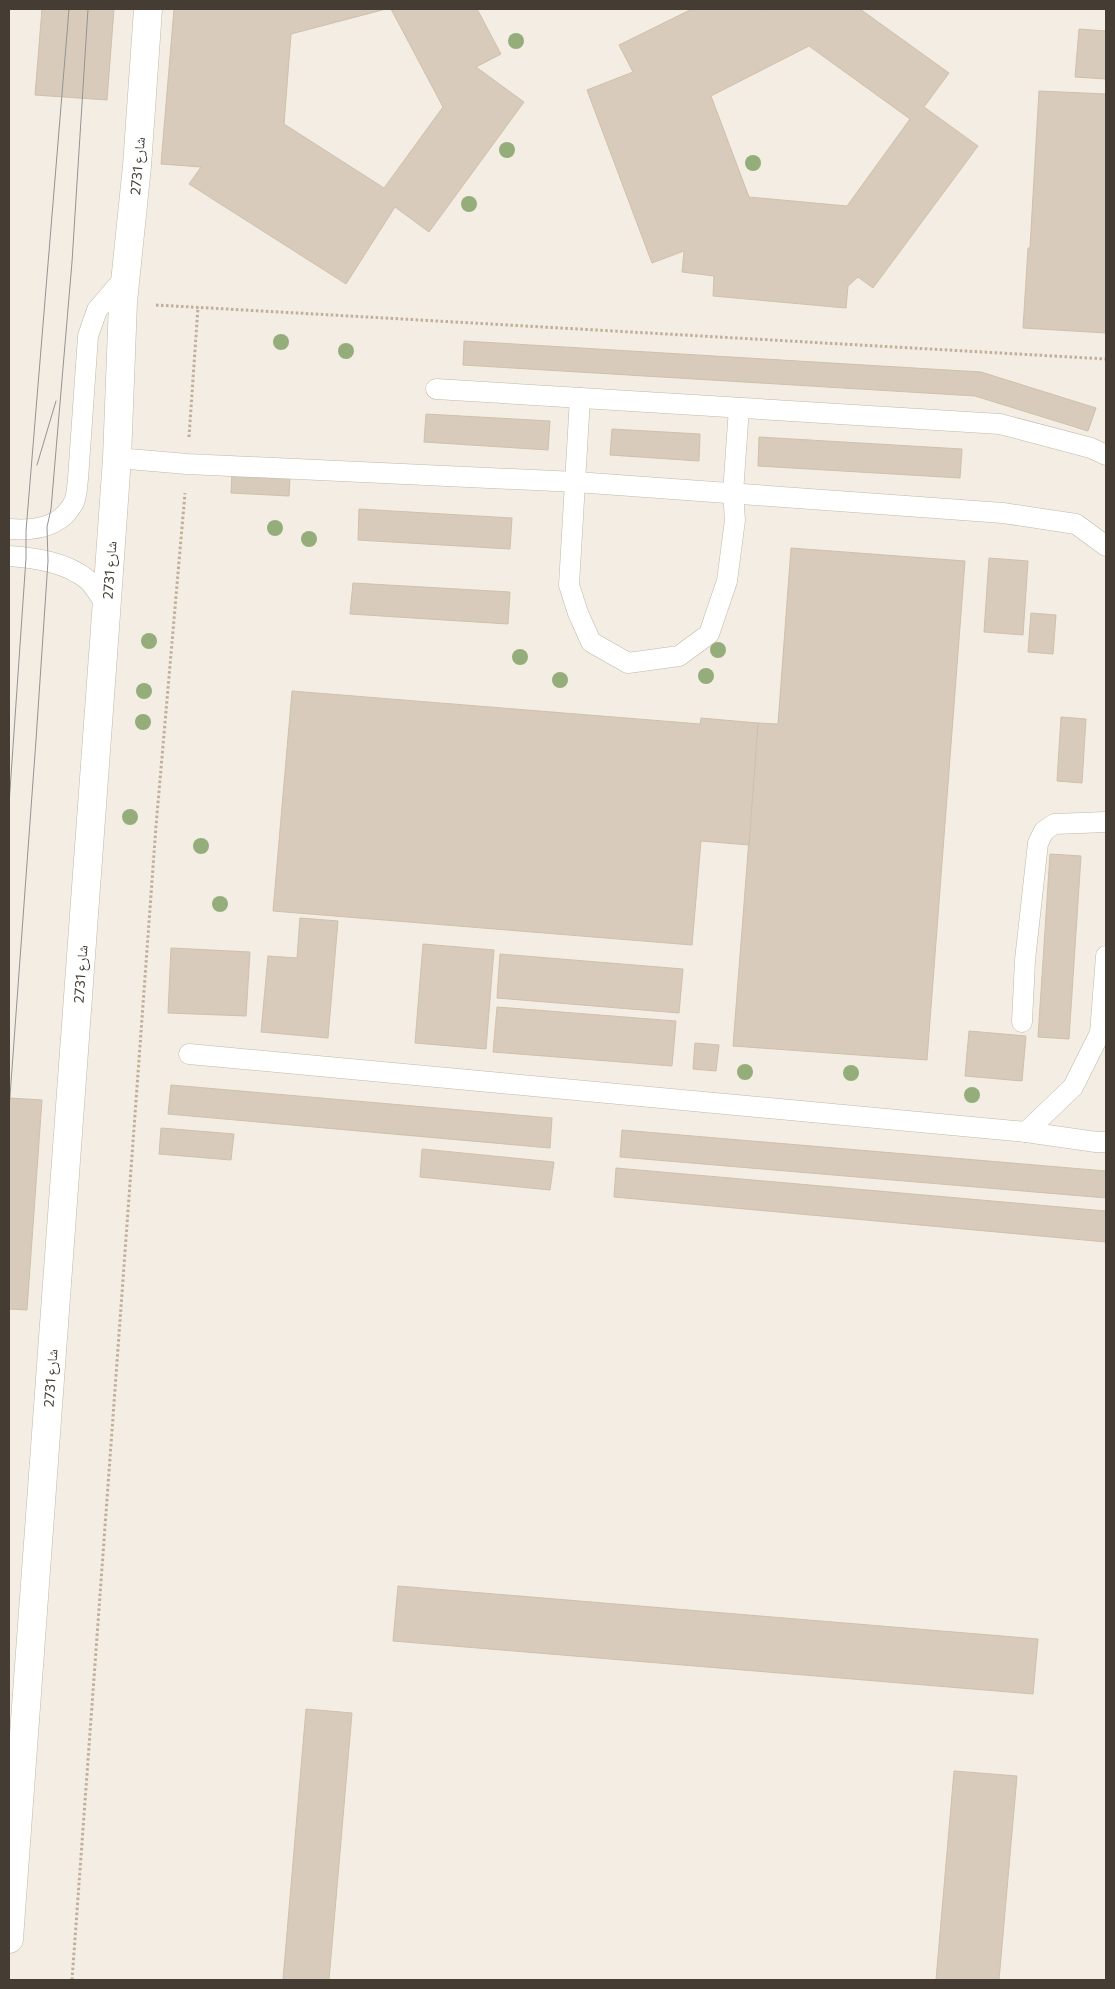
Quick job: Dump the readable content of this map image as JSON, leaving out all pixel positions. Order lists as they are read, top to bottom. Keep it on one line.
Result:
{"streets":{"street":["شارع 2731"]}}
